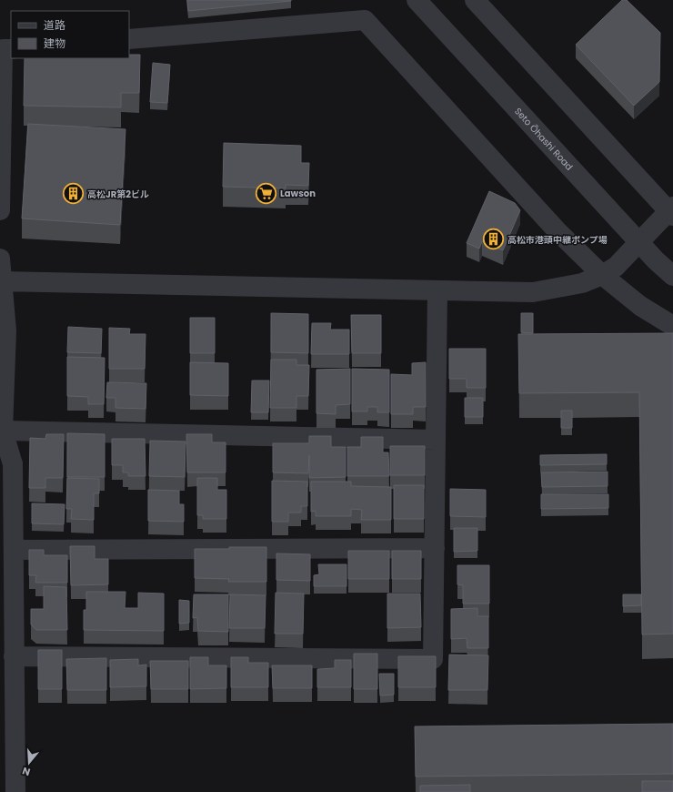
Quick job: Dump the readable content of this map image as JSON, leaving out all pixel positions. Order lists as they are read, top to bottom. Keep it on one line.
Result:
{"streets":{"street":["Seto Ōhashi Road"]},"places":{"supermarket":["Lawson"],"building":["高松JR第2ビル","高松市港頭中継ポンプ場"]},"legend":["道路","建物"],"north":"bottom"}
